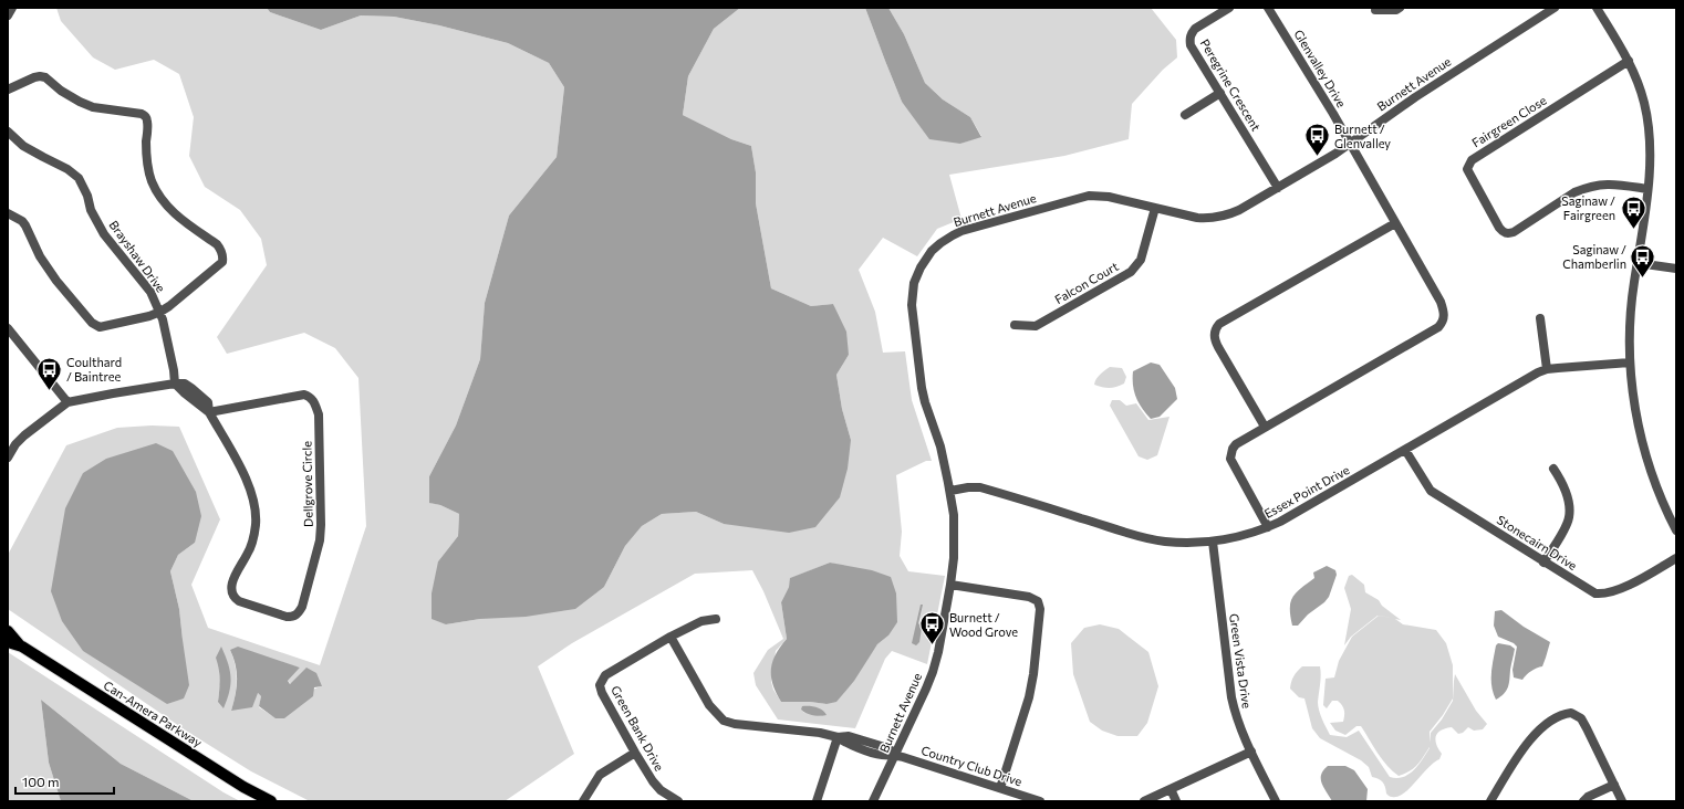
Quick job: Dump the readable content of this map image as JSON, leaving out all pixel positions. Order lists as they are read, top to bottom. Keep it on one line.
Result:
{"streets":{"main road":["Can-Amera Parkway"],"street":["Glenvalley Drive","Burnett Avenue","Peregrine Crescent","Fairgreen Close","Brayshaw Drive","Falcon Court","Dellgrove Circle","Essex Point Drive","Stonecairn Drive","Green Vista Drive","Green Bank Drive","Country Club Drive"]},"crossings":[["Glenvalley Drive","Burnett Avenue"],["Burnett Avenue","Peregrine Crescent"],["Burnett Avenue","Falcon Court"],["Burnett Avenue","Essex Point Drive"],["Burnett Avenue","Country Club Drive"],["Brayshaw Drive","Dellgrove Circle"],["Essex Point Drive","Stonecairn Drive"],["Essex Point Drive","Green Vista Drive"],["Green Bank Drive","Country Club Drive"]],"places":{"bus stop":["Burnett / Glenvalley","Saginaw / Fairgreen","Saginaw / Chamberlin","Coulthard / Baintree","Burnett / Wood Grove"]},"scale_bar":"100 m"}
